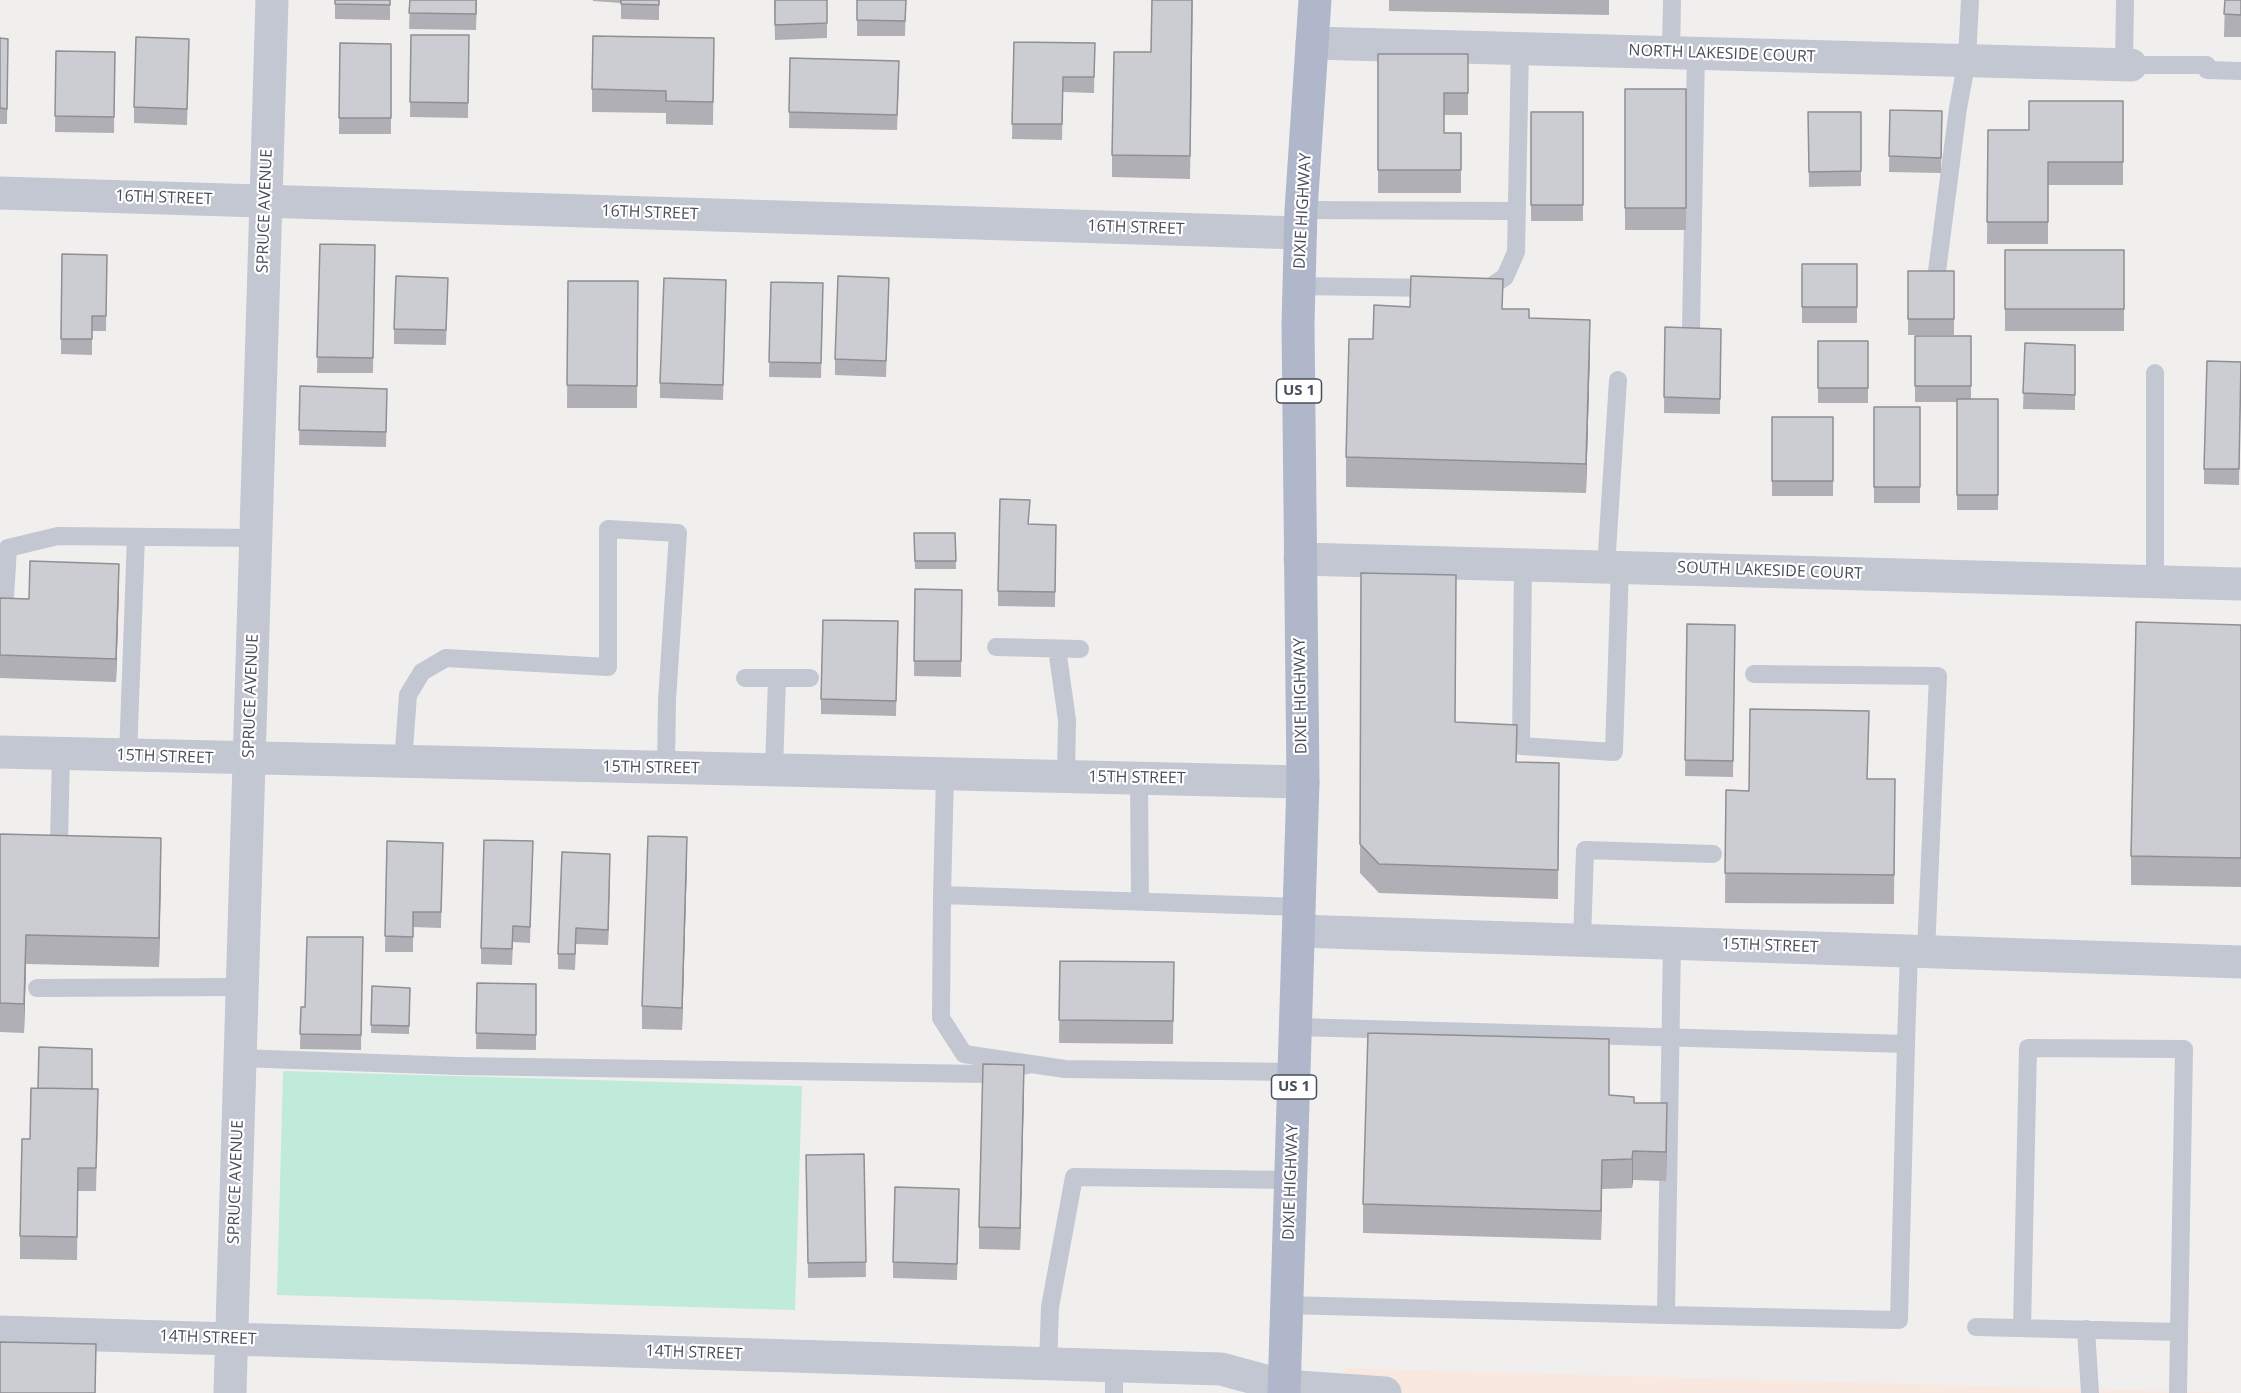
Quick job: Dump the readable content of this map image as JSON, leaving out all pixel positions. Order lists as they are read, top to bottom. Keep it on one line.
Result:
{"streets":{"main road":["DIXIE HIGHWAY","US 1"],"street":["NORTH LAKESIDE COURT","16TH STREET","SPRUCE AVENUE","SOUTH LAKESIDE COURT","15TH STREET","14TH STREET"]},"crossings":[["NORTH LAKESIDE COURT","DIXIE HIGHWAY"],["16TH STREET","SPRUCE AVENUE"],["16TH STREET","DIXIE HIGHWAY"],["SPRUCE AVENUE","15TH STREET"],["SPRUCE AVENUE","14TH STREET"],["DIXIE HIGHWAY","SOUTH LAKESIDE COURT"],["DIXIE HIGHWAY","15TH STREET"],["DIXIE HIGHWAY","14TH STREET"]]}
